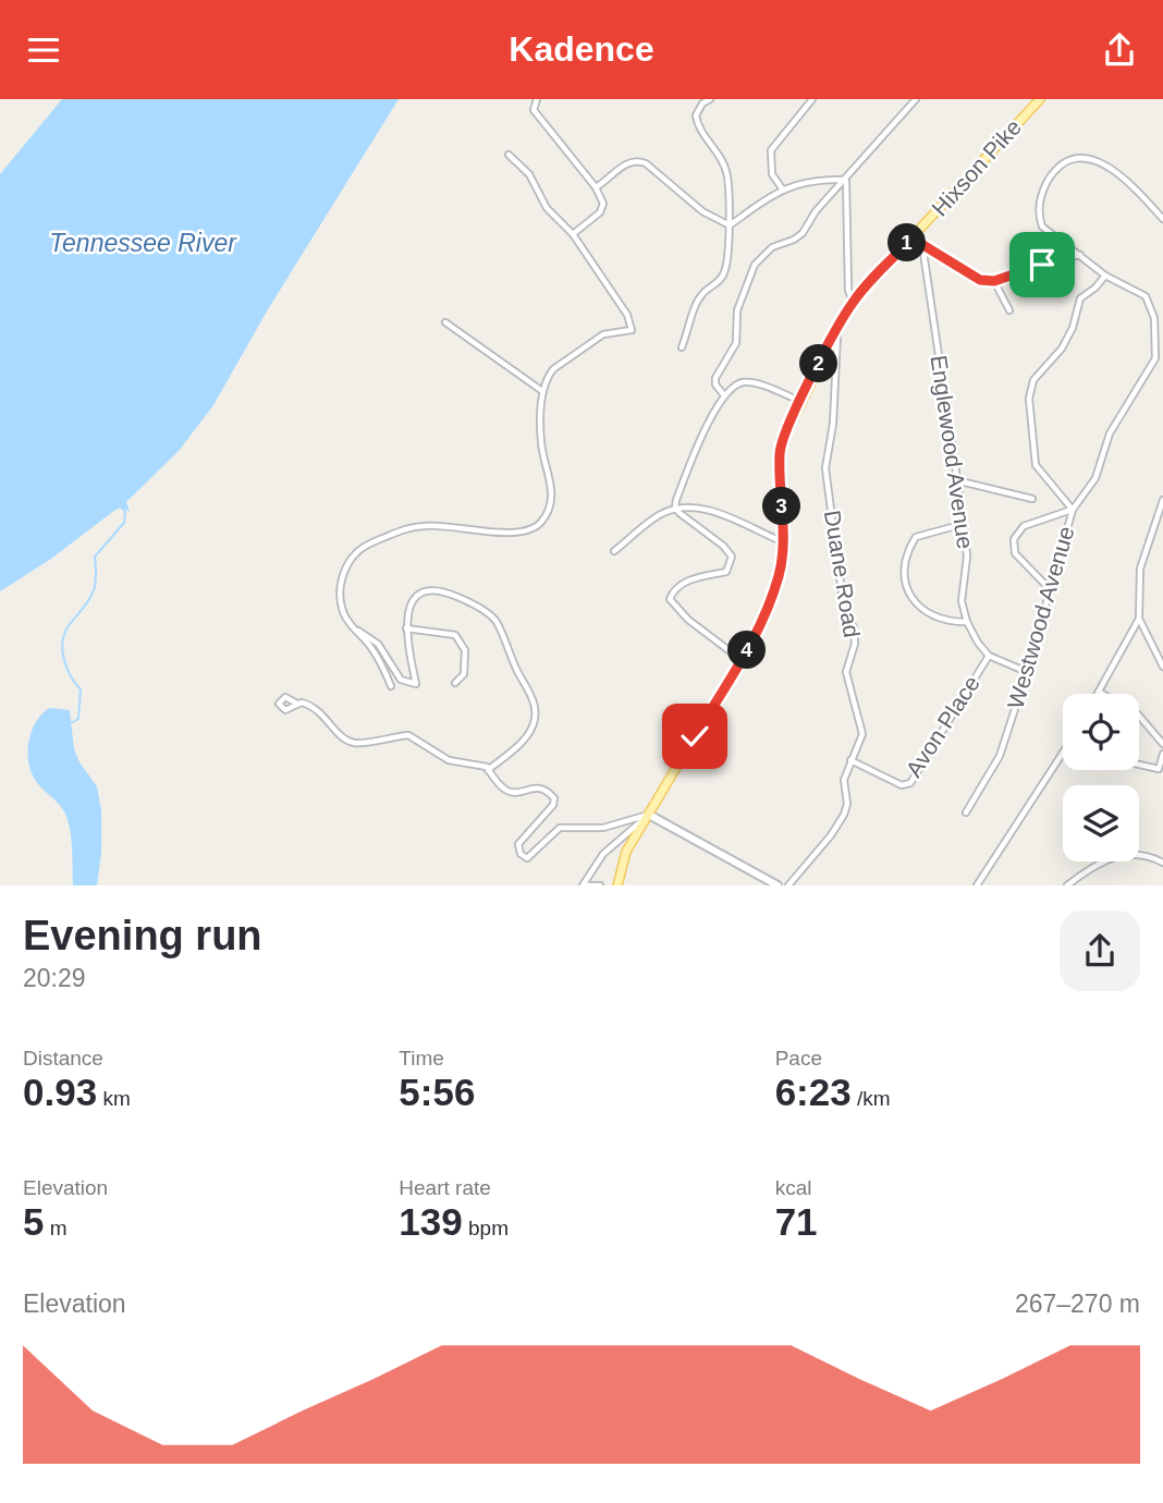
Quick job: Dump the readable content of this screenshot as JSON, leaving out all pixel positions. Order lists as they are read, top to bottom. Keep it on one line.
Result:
{"streets":{"main road":["Hixson Pike"],"street":["Englewood Avenue","Duane Road","Westwood Avenue","Avon Place"]},"crossings":[["Hixson Pike","Duane Road"],["Englewood Avenue","Avon Place"],["Duane Road","Avon Place"]],"water":["Tennessee River"],"page":{"header":"Kadence","pins":["1","2","3","4"],"heading":["Evening run","20:29"],"stats":[["Distance","0.93 km"],["Time","5:56"],["Pace","6:23 /km"],["Elevation","5 m"],["Heart rate","139 bpm"],["kcal","71"]],"chart":["Elevation","267–270 m"]}}
